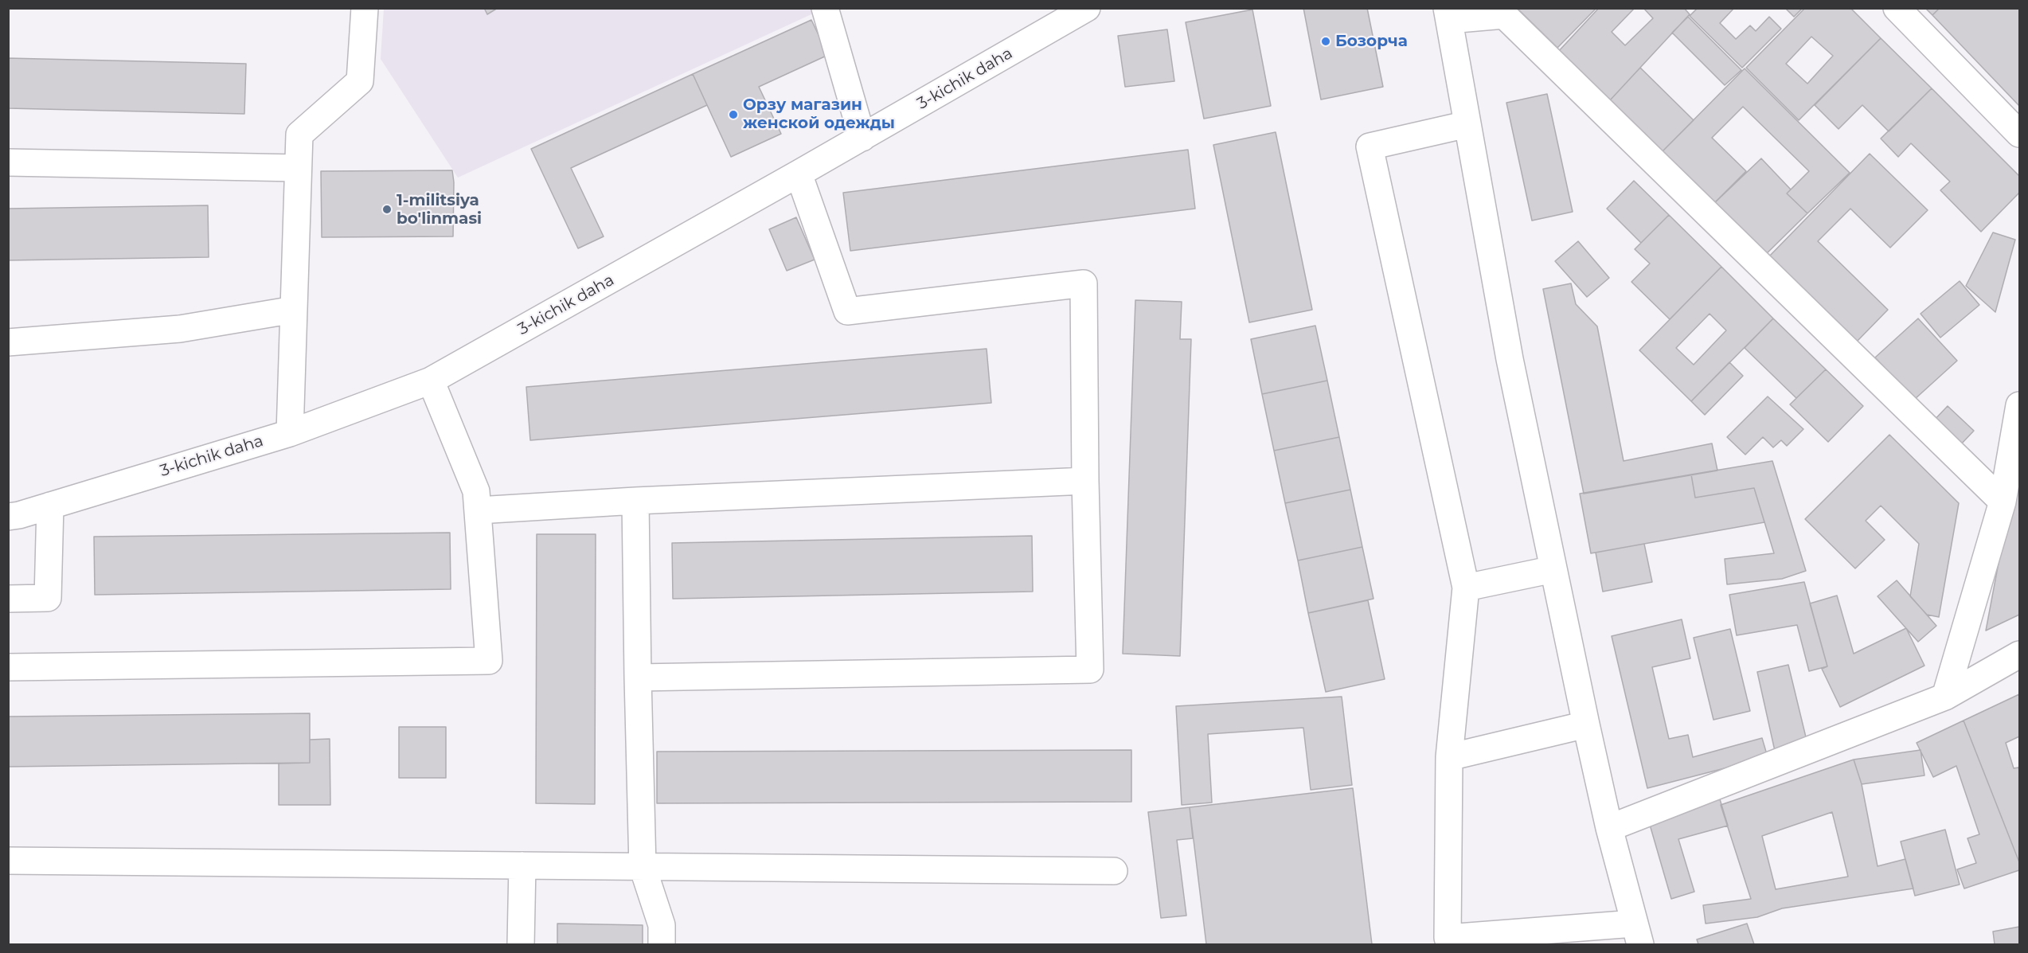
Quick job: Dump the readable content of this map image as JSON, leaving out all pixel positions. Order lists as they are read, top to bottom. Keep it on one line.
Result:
{"streets":{"street":["3-kichik daha"]},"places":["Бозорча","Орзу магазин женской одежды","1-militsiya bo'linmasi"]}
